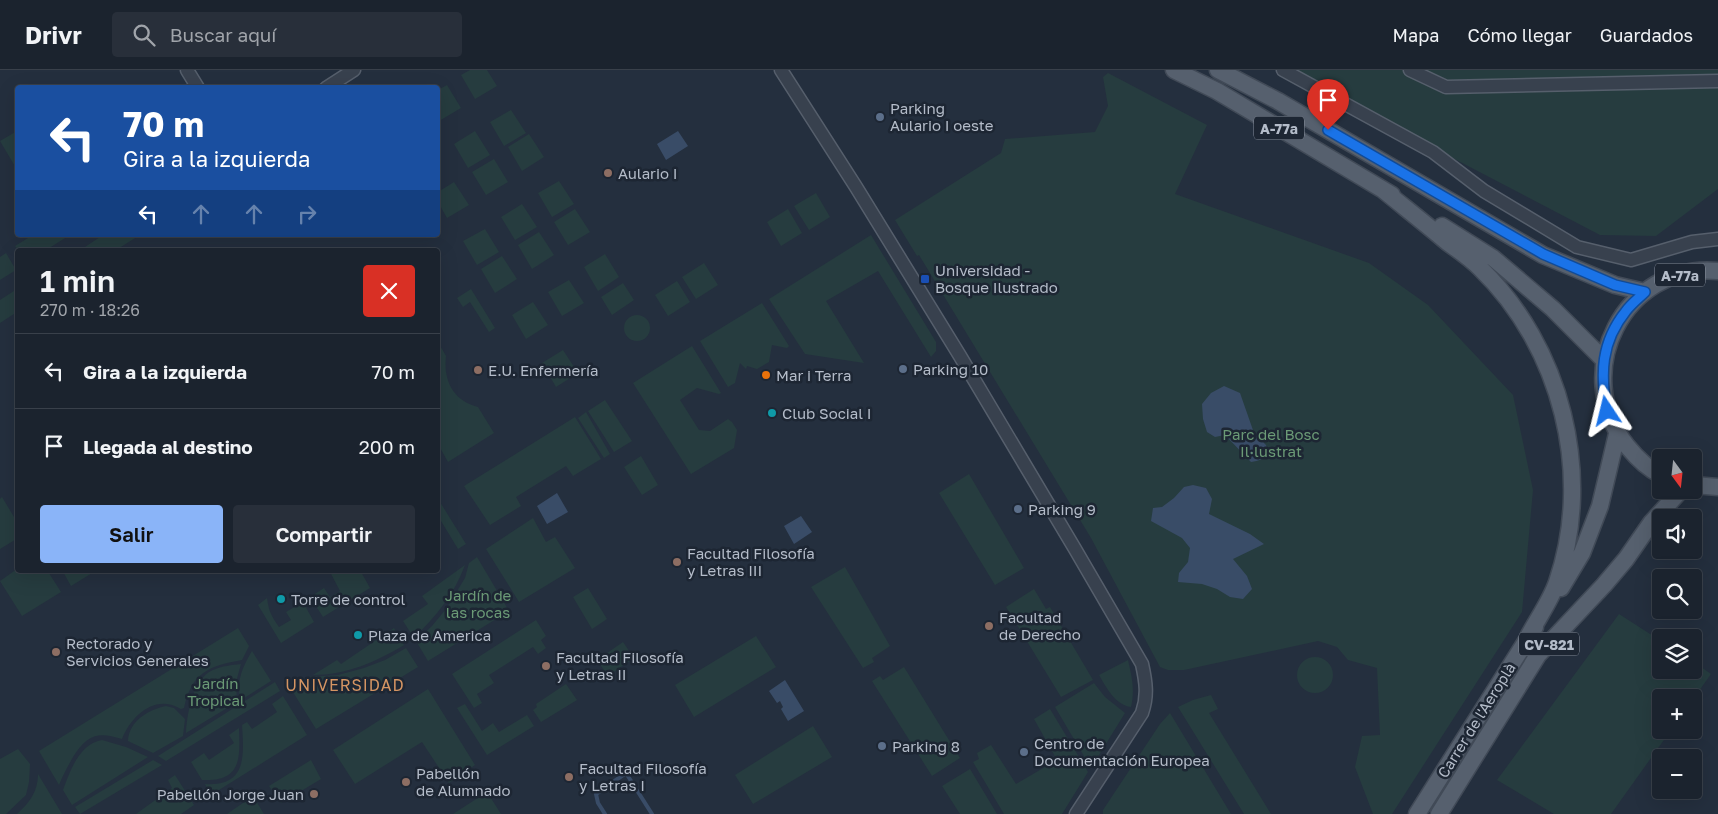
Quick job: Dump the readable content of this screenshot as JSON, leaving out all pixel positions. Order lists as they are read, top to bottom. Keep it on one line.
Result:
{"streets":{"main road":["A-77a","CV-821","Carrer de l'Aeroplà"]},"crossings":[["A-77a","Carrer de l'Aeroplà"]],"districts":["UNIVERSIDAD"],"parks":["Parc del Bosc Il·lustrat","Jardín de las rocas","Jardín Tropical"],"places":{"other":["Parking Aulario I oeste","Aulario I","Parking 10","E.U. Enfermería","Mar i Terra","Club Social I","Parking 9","Facultad Filosofía y Letras III","Torre de control","Facultad de Derecho","Plaza de America","Rectorado y Servicios Generales","Facultad Filosofía y Letras II","Parking 8","Centro de Documentación Europea","Facultad Filosofía y Letras I","Pabellón de Alumnado","Pabellón Jorge Juan"],"transit":["Universidad - Bosque Ilustrado"]},"north":"bottom","page":{"header":"Drivr","search":"Buscar aquí","nav":["Mapa","Cómo llegar","Guardados"],"turn":["70 m","Gira a la izquierda"],"heading":["1 min","270 m · 18:26"],"list":[{"name":"Gira a la izquierda","value":"70 m"},{"name":"Llegada al destino","value":"200 m"}],"map_buttons":["+","−"],"buttons":["Salir","Compartir"]}}
